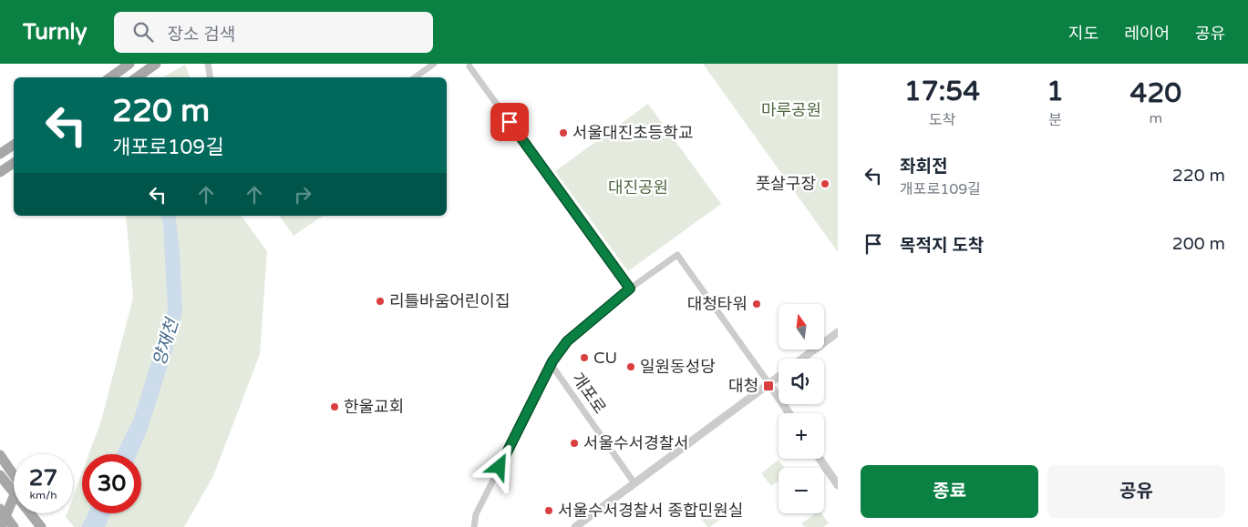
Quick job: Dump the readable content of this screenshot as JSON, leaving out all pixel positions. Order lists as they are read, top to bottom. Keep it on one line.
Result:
{"streets":{"street":["개포로"]},"water":["양재천"],"parks":["마루공원","대진공원"],"places":{"other":["서울대진초등학교","풋살구장","리틀바움어린이집","대청타워","CU","일원동성당","한울교회","서울수서경찰서","서울수서경찰서 종합민원실"],"transit":["대청"]},"north":"top","page":{"header":"Turnly","search":"장소 검색","nav":["지도","레이어","공유"],"eta":["17:54","도착","1","분","420","m"],"turn":["220 m","개포로109길"],"list":[{"name":"좌회전","note":"개포로109길","value":"220 m"},{"name":"목적지 도착","value":"200 m"}],"map_buttons":["+","−"],"speed":"27 km/h","limit":"30","buttons":["종료","공유"]}}
